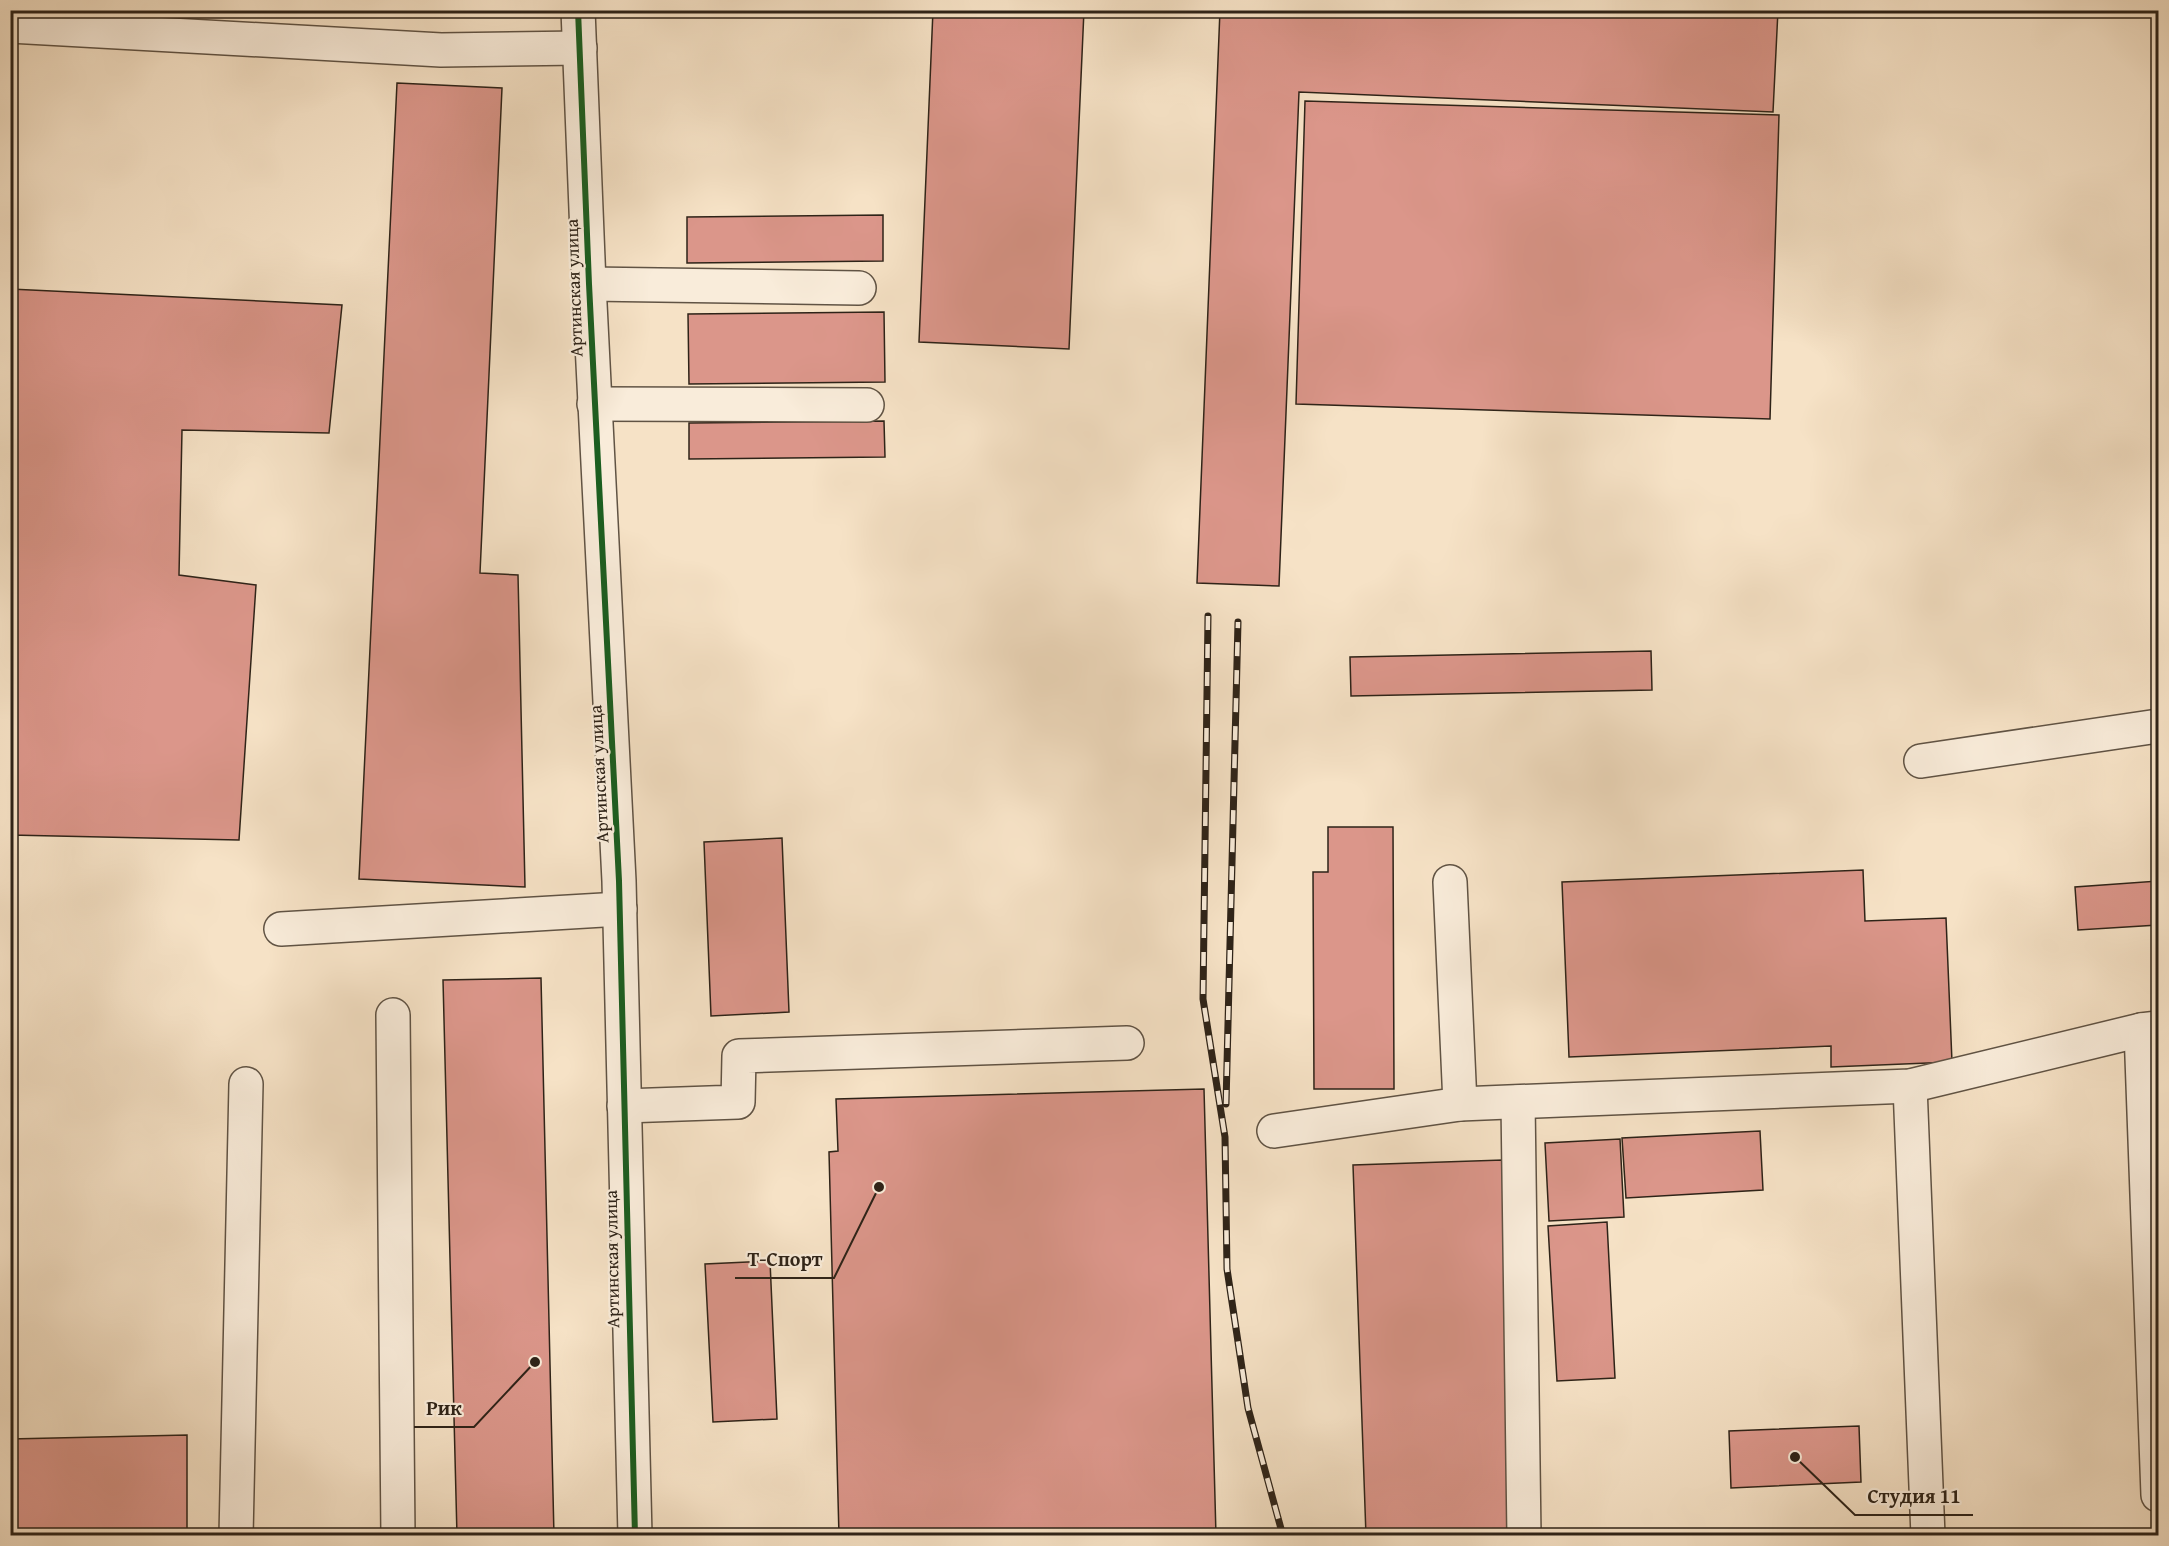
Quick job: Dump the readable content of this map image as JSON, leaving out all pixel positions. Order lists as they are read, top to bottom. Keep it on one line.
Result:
{"streets":{"street":["Артинская улица"]},"places":["Т-Спорт","Рик","Студия 11"]}
